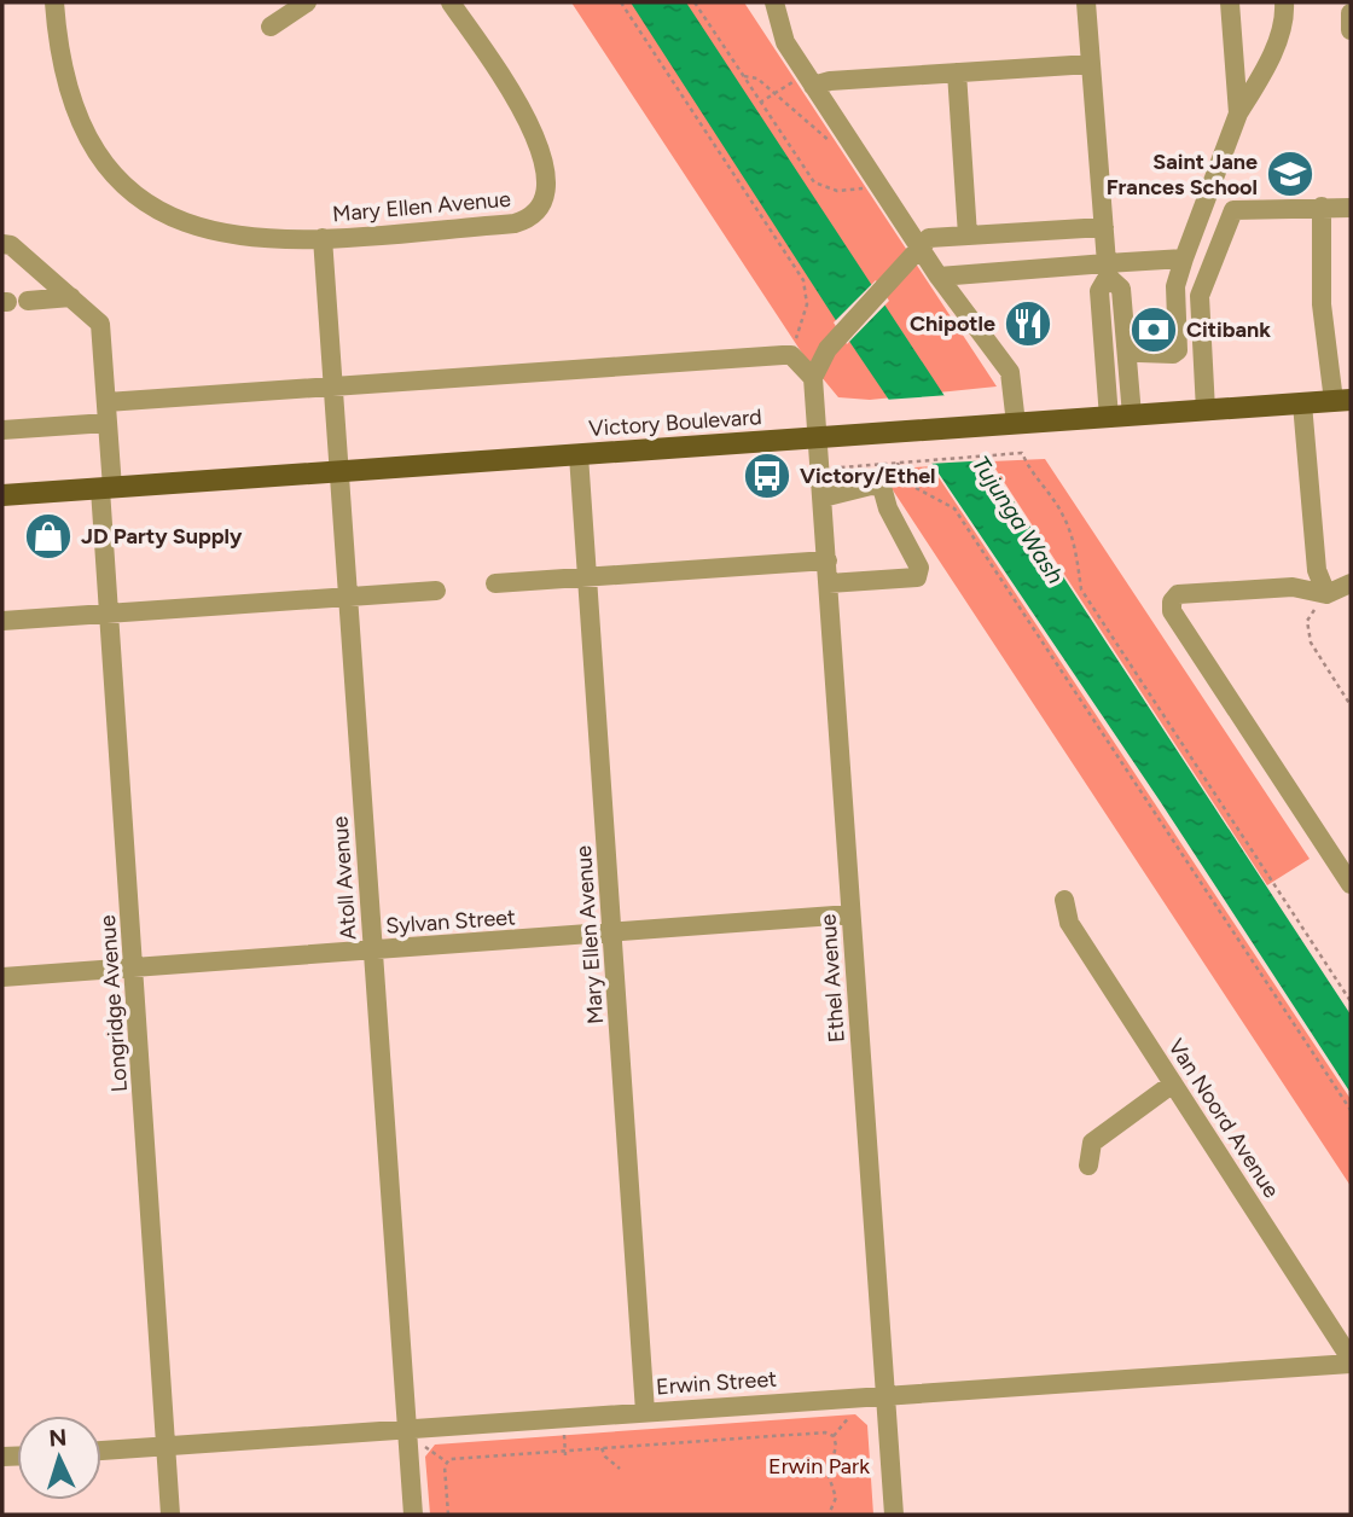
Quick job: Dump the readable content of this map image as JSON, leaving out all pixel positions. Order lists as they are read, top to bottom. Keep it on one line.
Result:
{"streets":{"main road":["Victory Boulevard"],"street":["Mary Ellen Avenue","Atoll Avenue","Sylvan Street","Ethel Avenue","Longridge Avenue","Van Noord Avenue","Erwin Street"]},"crossings":[["Mary Ellen Avenue","Victory Boulevard"],["Mary Ellen Avenue","Atoll Avenue"],["Mary Ellen Avenue","Sylvan Street"],["Mary Ellen Avenue","Erwin Street"],["Victory Boulevard","Atoll Avenue"],["Victory Boulevard","Ethel Avenue"],["Victory Boulevard","Longridge Avenue"],["Atoll Avenue","Sylvan Street"],["Atoll Avenue","Erwin Street"],["Sylvan Street","Ethel Avenue"],["Sylvan Street","Longridge Avenue"],["Ethel Avenue","Erwin Street"],["Longridge Avenue","Erwin Street"],["Van Noord Avenue","Erwin Street"]],"water":["Tujunga Wash"],"parks":["Erwin Park"],"places":{"school or university":["Saint Jane Frances School"],"restaurant":["Chipotle"],"bank":["Citibank"],"bus stop":["Victory/Ethel"],"shop":["JD Party Supply"]},"north":"top"}
